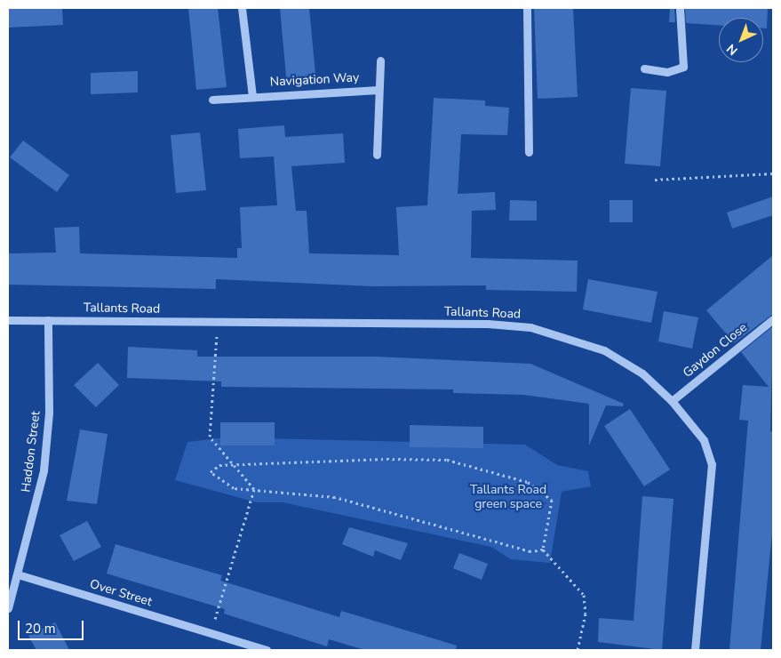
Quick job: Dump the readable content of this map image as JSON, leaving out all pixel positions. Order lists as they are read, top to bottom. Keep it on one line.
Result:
{"streets":{"street":["Navigation Way","Tallants Road","Gaydon Close","Haddon Street","Over Street"]},"crossings":[["Tallants Road","Gaydon Close"],["Tallants Road","Haddon Street"],["Haddon Street","Over Street"]],"parks":["Tallants Road green space"],"scale_bar":"20 m","north":"bottom left"}
